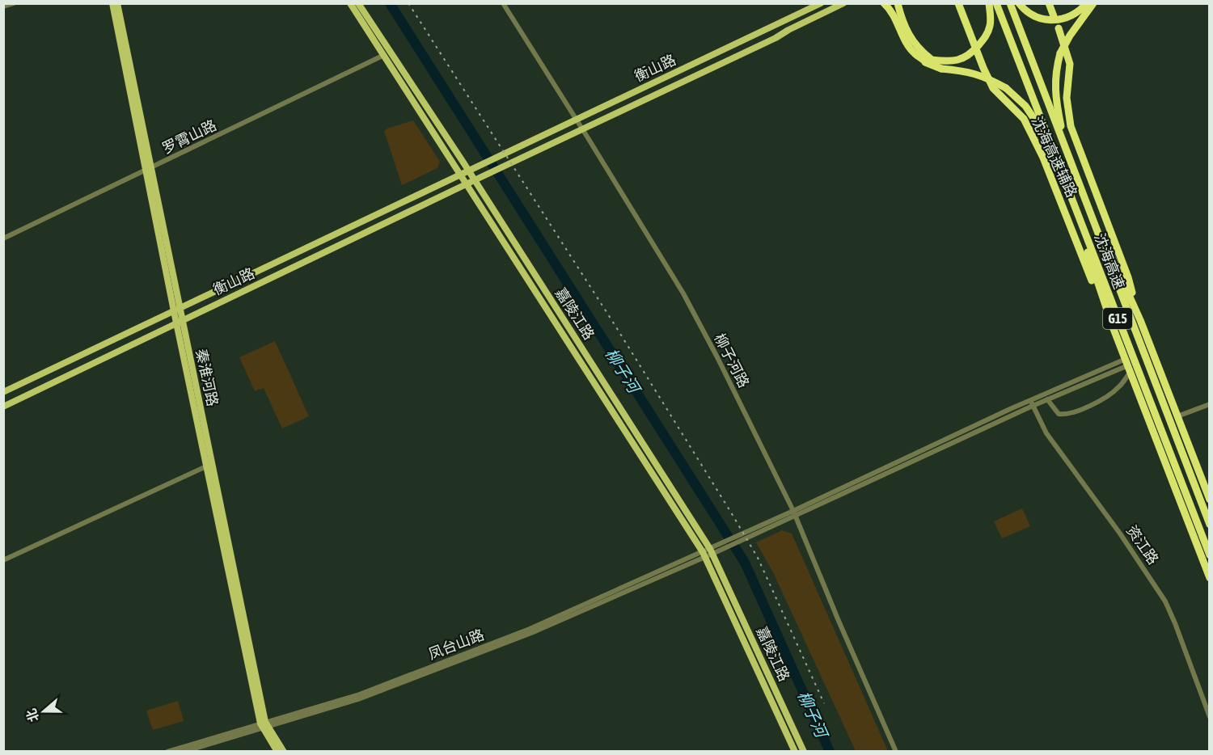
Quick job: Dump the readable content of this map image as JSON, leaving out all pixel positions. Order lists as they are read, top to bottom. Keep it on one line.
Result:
{"streets":{"highway":["沈海高速辅路","沈海高速","G15"],"main road":["衡山路","嘉陵江路","秦淮河路"],"street":["罗霄山路","柳子河路","资江路","凤台山路"]},"crossings":[["衡山路","嘉陵江路"],["衡山路","柳子河路"],["衡山路","秦淮河路"],["罗霄山路","嘉陵江路"],["罗霄山路","秦淮河路"],["嘉陵江路","凤台山路"],["柳子河路","凤台山路"],["秦淮河路","凤台山路"],["资江路","凤台山路"]],"water":["柳子河"],"north":"left"}
